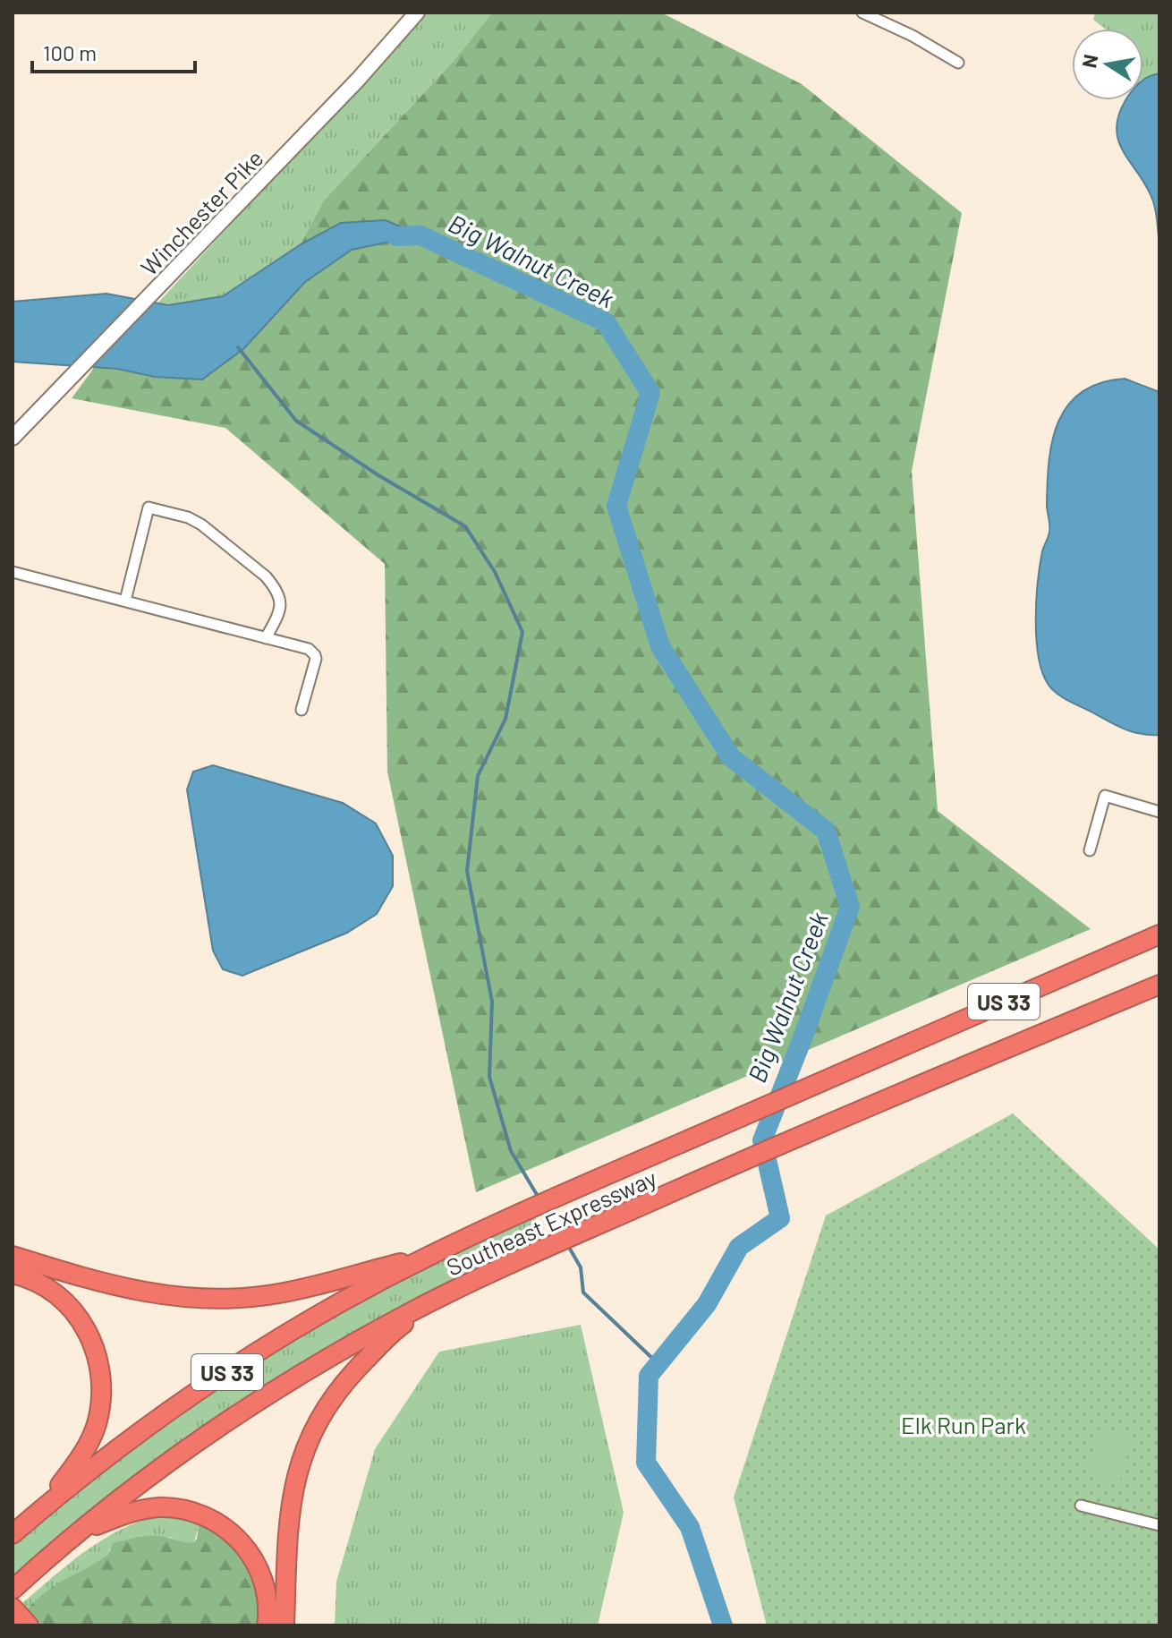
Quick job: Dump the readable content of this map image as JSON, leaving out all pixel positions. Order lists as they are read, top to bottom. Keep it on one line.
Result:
{"streets":{"highway":["US 33","Southeast Expressway"],"main road":["Winchester Pike"]},"water":["Big Walnut Creek"],"parks":["Elk Run Park"],"scale_bar":"100 m","north":"left"}
